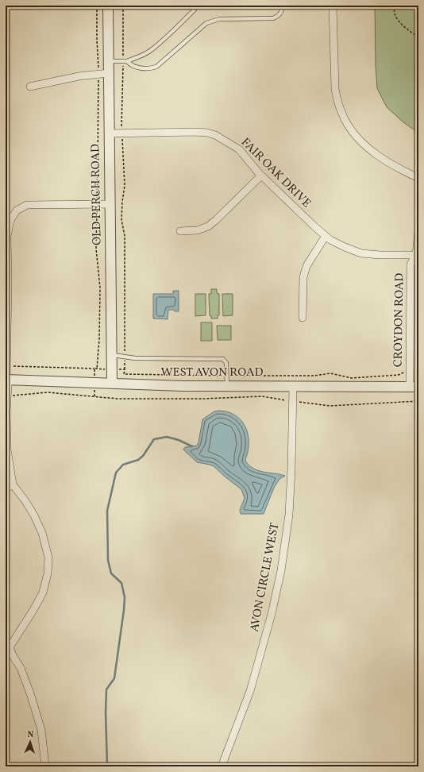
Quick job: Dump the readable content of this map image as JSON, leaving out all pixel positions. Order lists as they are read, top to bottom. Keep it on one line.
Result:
{"streets":{"street":["FAIR OAK DRIVE","OLD PERCH ROAD","CROYDON ROAD","WEST AVON ROAD","AVON CIRCLE WEST"]},"crossings":[["FAIR OAK DRIVE","OLD PERCH ROAD"],["FAIR OAK DRIVE","CROYDON ROAD"],["OLD PERCH ROAD","WEST AVON ROAD"],["CROYDON ROAD","WEST AVON ROAD"],["WEST AVON ROAD","AVON CIRCLE WEST"]],"north":"top"}
